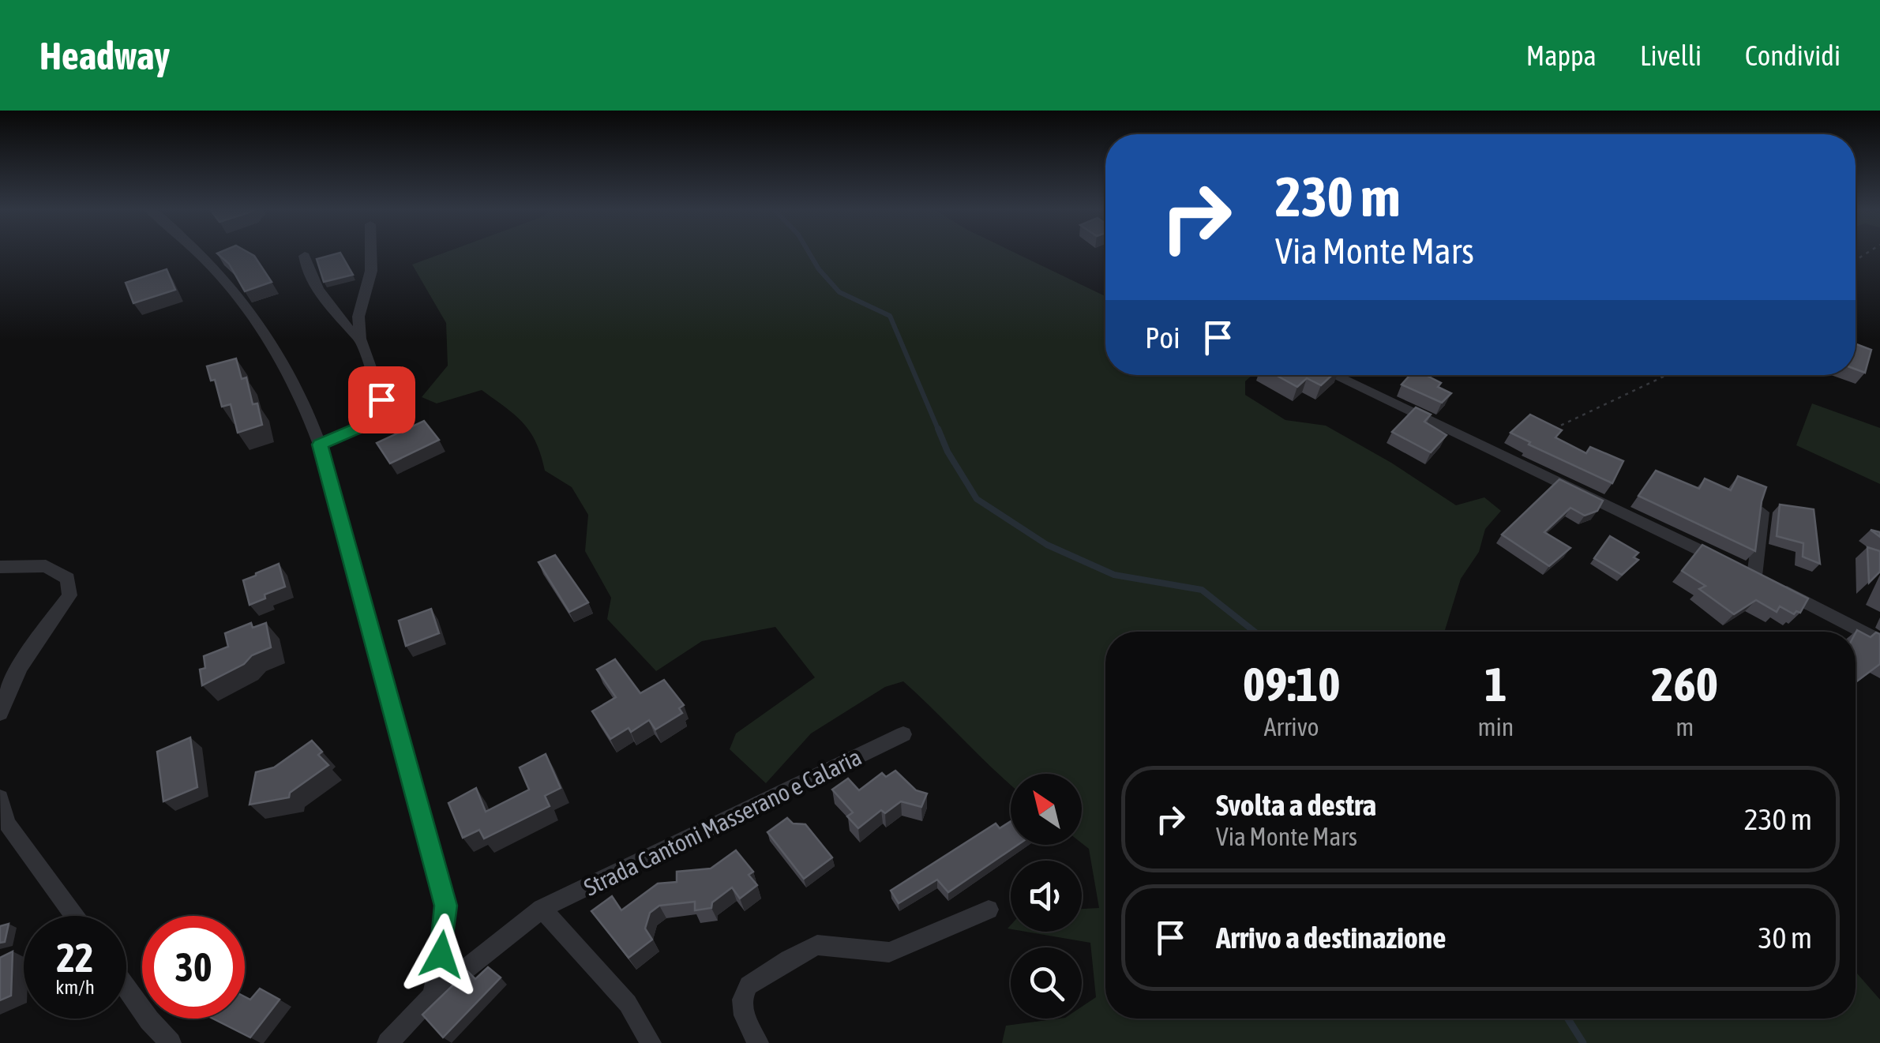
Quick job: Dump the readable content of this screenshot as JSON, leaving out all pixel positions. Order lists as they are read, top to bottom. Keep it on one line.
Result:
{"streets":{"street":["Strada Cantoni Masserano e Calaria"]},"north":"top left","page":{"header":"Headway","nav":["Mappa","Livelli","Condividi"],"turn":["230 m","Via Monte Mars"],"then":"Poi","eta":["09:10","Arrivo","1","min","260","m"],"list":[{"name":"Svolta a destra","note":"Via Monte Mars","value":"230 m"},{"name":"Arrivo a destinazione","value":"30 m"}],"speed":"22 km/h","limit":"30"}}
